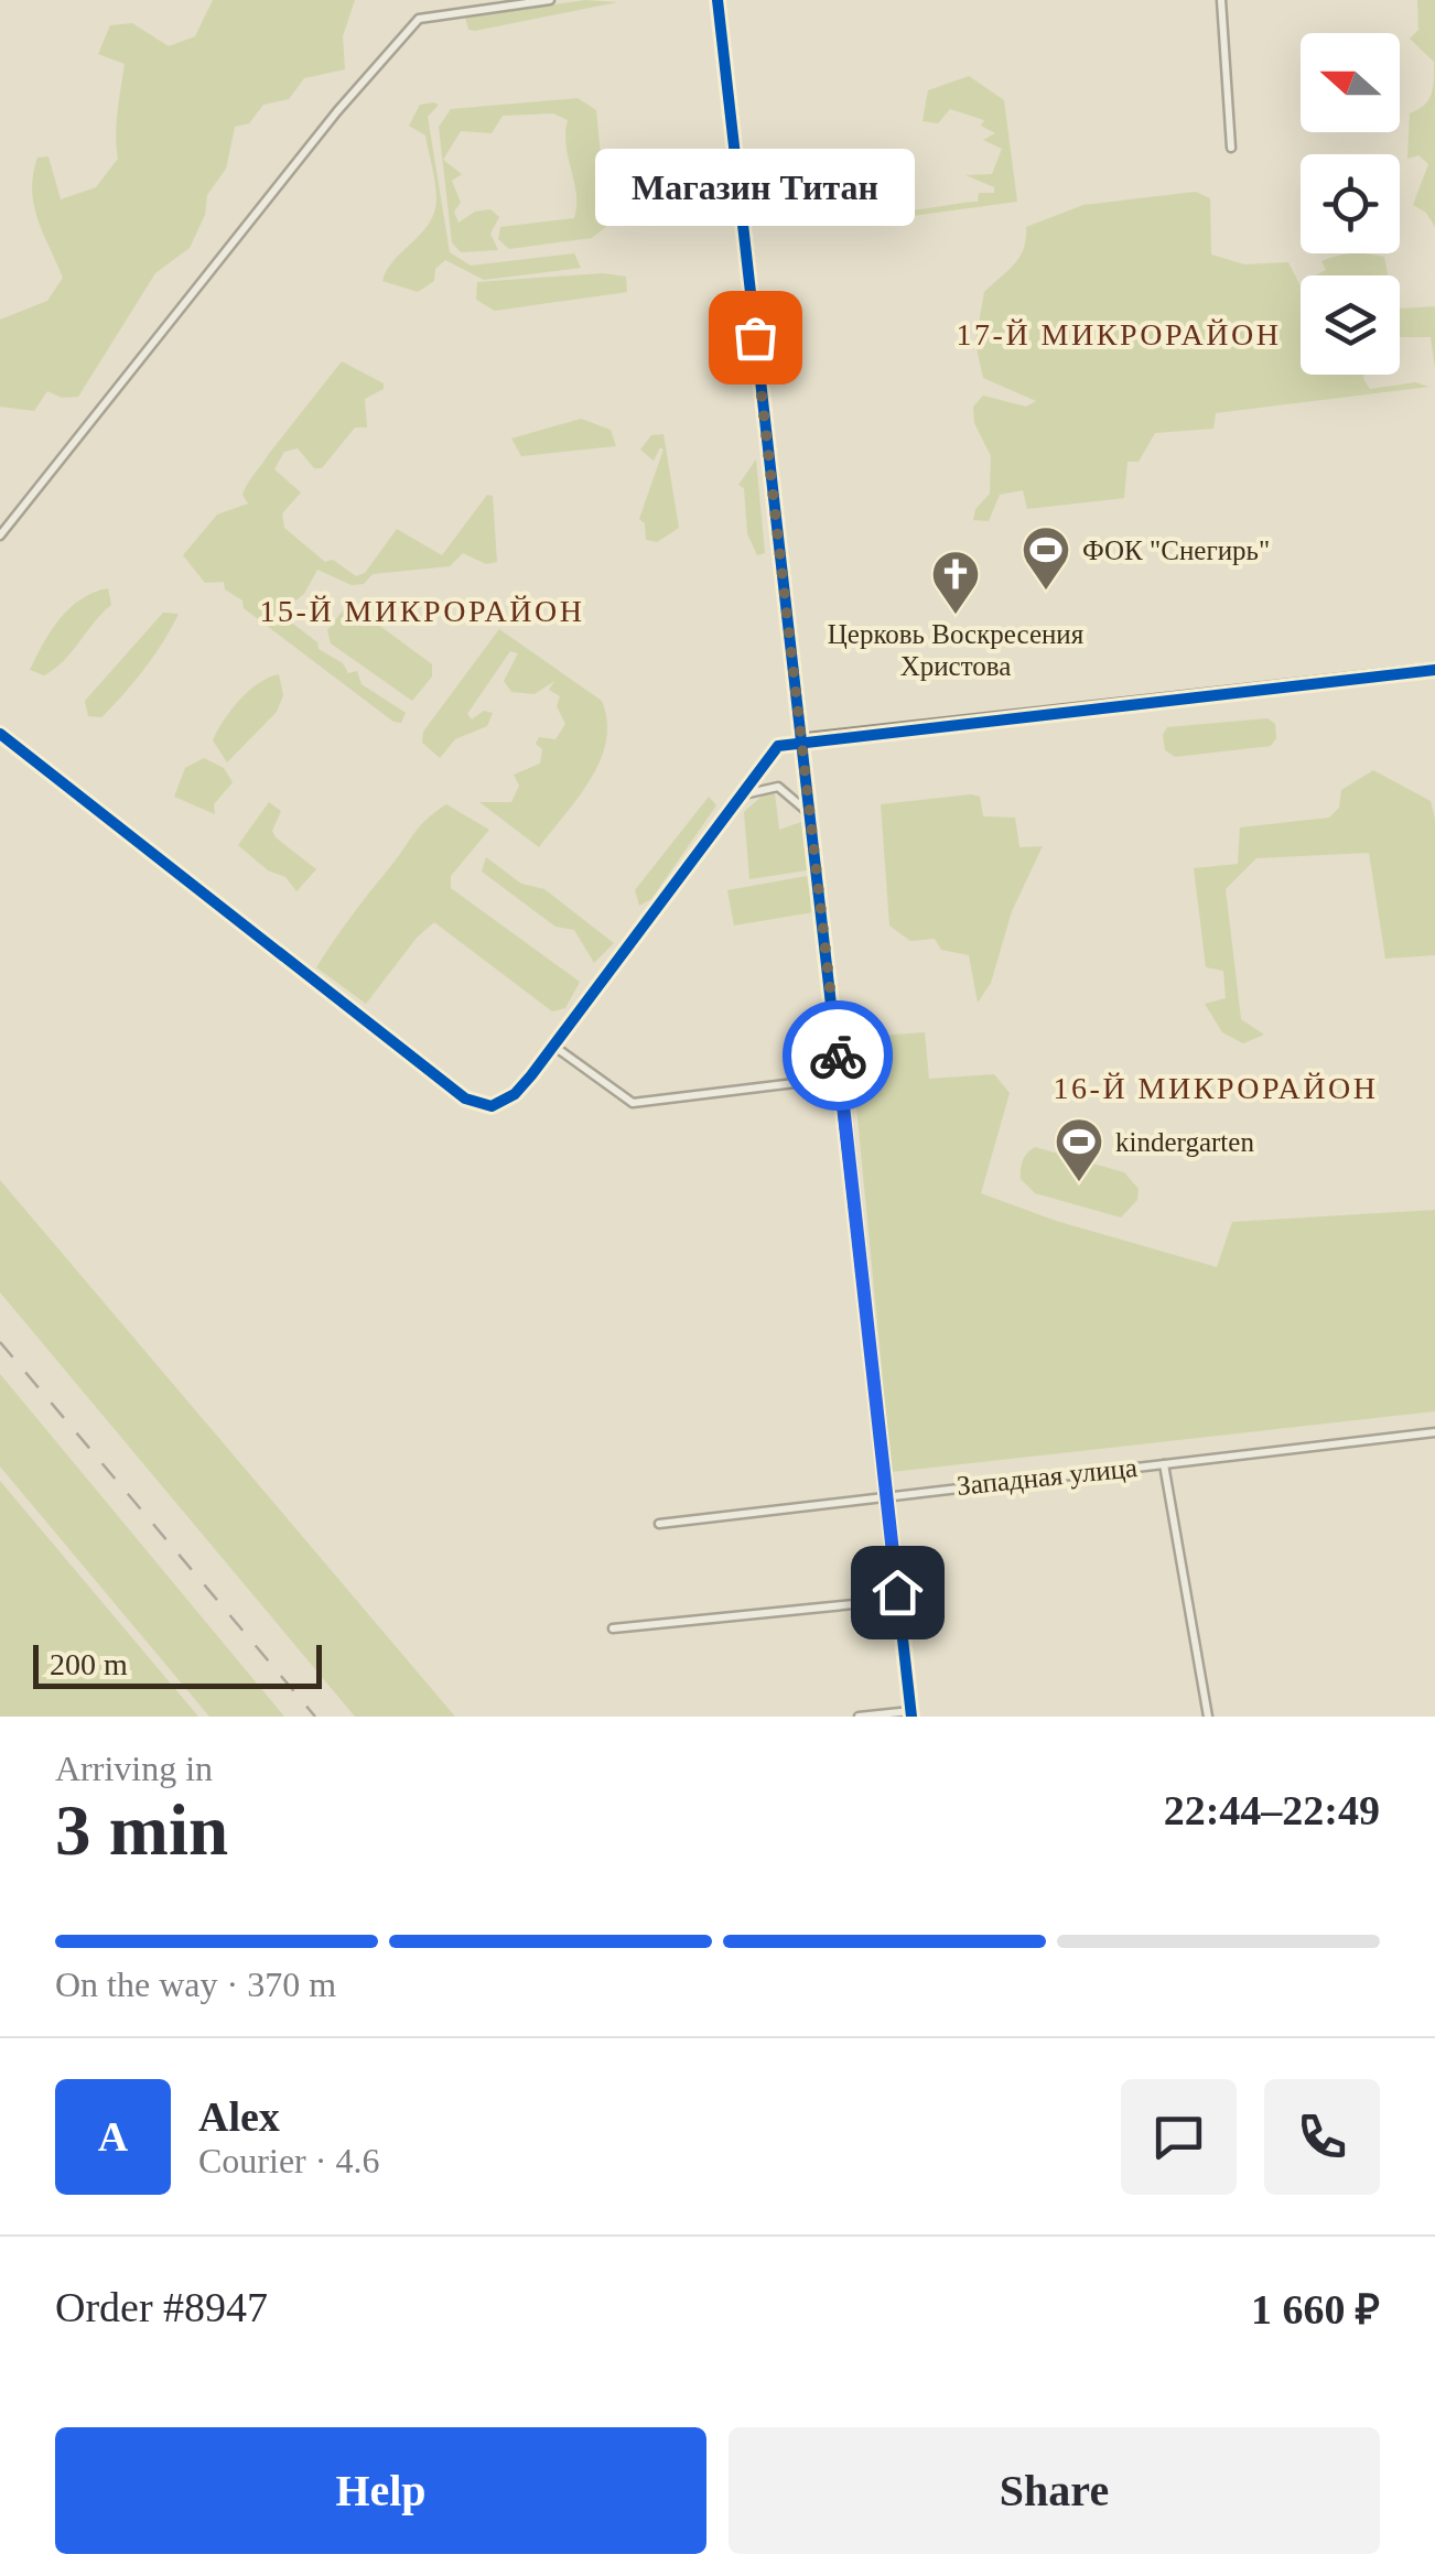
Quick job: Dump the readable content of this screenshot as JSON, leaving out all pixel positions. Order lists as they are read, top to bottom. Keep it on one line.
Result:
{"streets":{"street":["Западная улица"]},"districts":["17-Й МИКРОРАЙОН","15-Й МИКРОРАЙОН","16-Й МИКРОРАЙОН"],"places":{"other":["Магазин Титан"],"sports":["ФОК \"Снегирь\"","kindergarten"],"church":["Церковь Воскресения Христова"]},"scale_bar":"200 m","north":"left","page":{"bubble":"Магазин Титан","scale":"200 m","heading":["3 min","Arriving in","22:44–22:49"],"panel":["Alex","Courier · 4.6","Order #8947","1 660 ₽"],"bar":"On the way · 370 m","round":"A","buttons":["Help","Share"]}}
